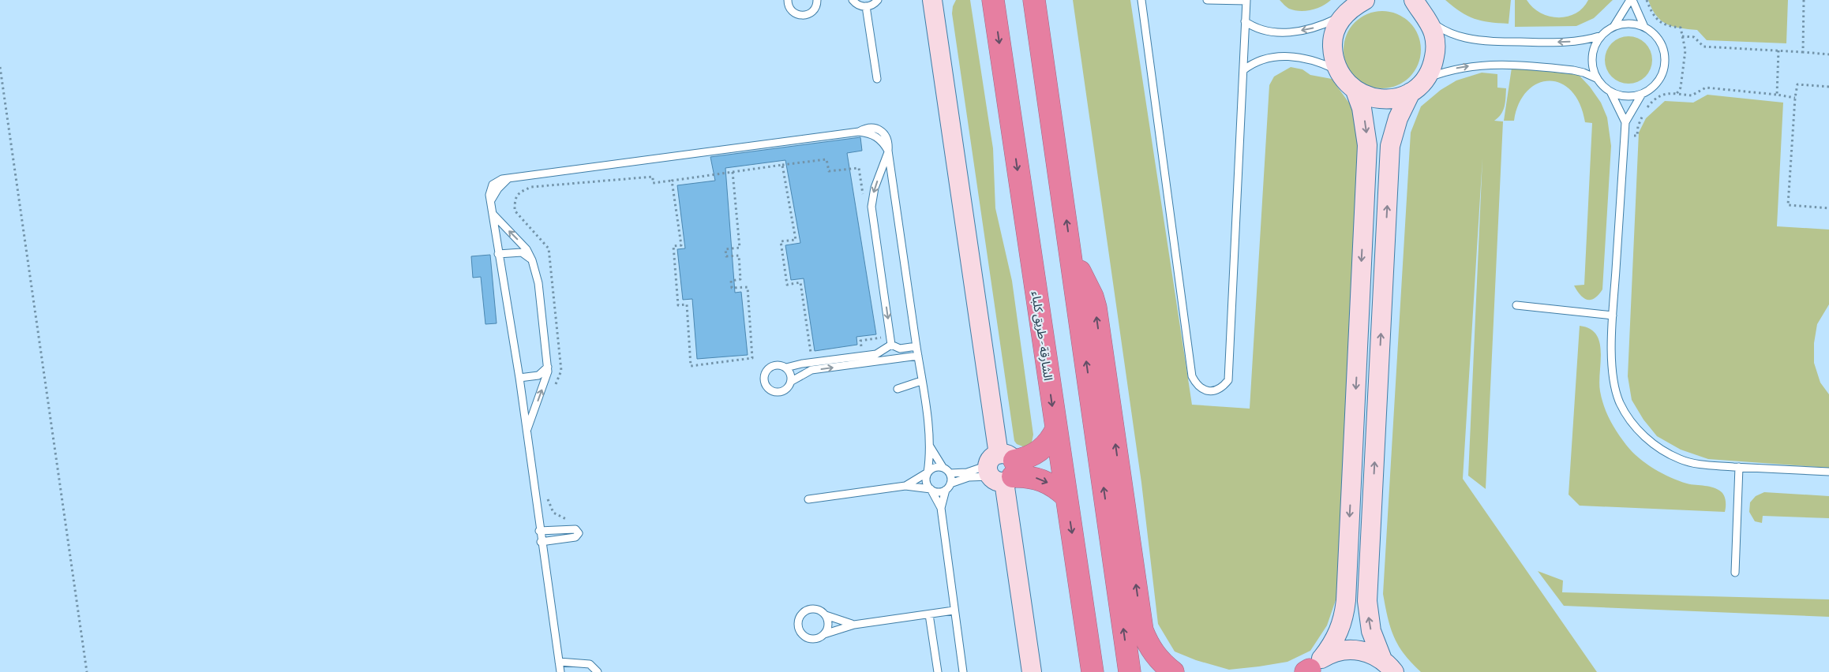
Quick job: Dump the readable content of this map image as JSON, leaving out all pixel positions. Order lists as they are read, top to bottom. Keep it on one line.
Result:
{"streets":{"highway":["الشارقة - طريق كلباء"]}}
